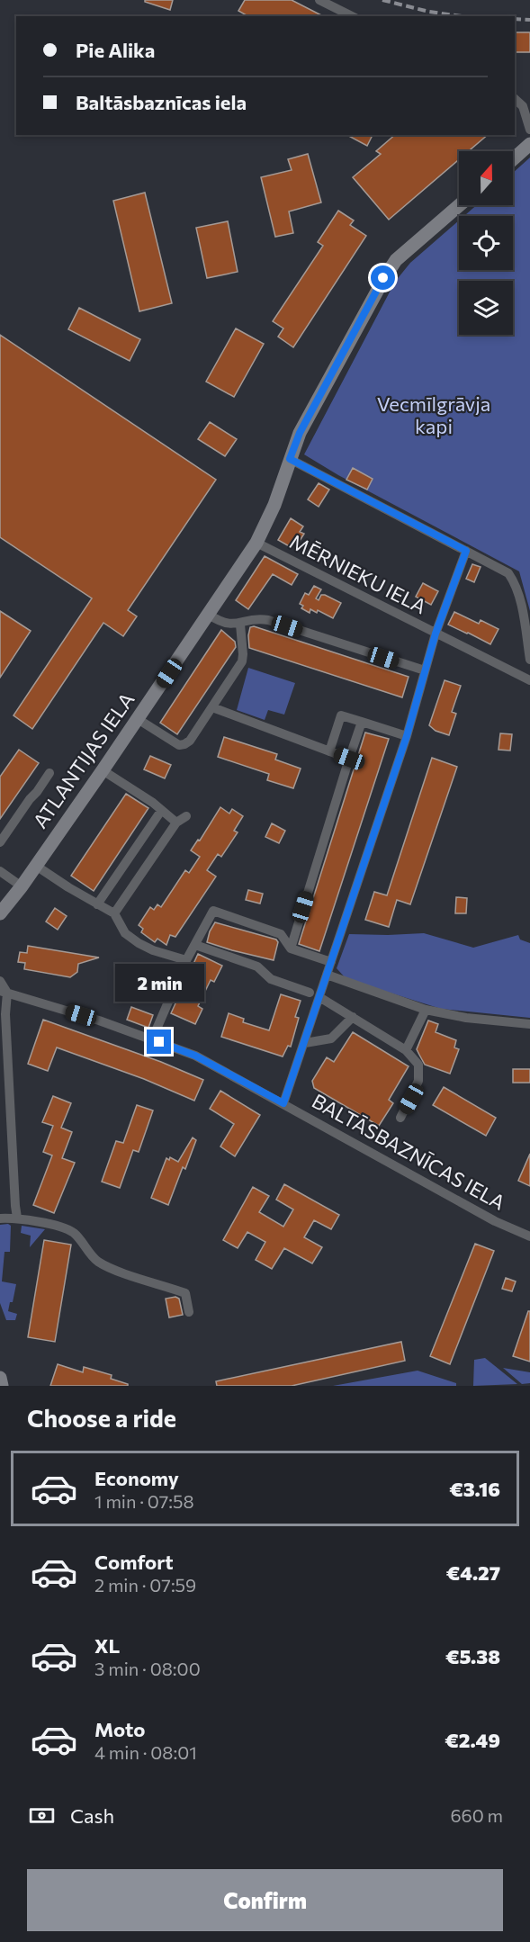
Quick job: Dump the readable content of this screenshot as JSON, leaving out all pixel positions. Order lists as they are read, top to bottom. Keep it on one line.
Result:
{"streets":{"main road":["ATLANTIJAS IELA"],"street":["MĒRNIEKU IELA","BALTĀSBAZNĪCAS IELA"]},"crossings":[["MĒRNIEKU IELA","ATLANTIJAS IELA"]],"parks":["Vecmīlgrāvja kapi"],"north":"top","page":{"banner":["Pie Alika","Baltāsbaznīcas iela"],"bubble":"2 min","heading":"Choose a ride","list":[{"name":"Economy","note":"1 min · 07:58","value":"€3.16"},{"name":"Comfort","note":"2 min · 07:59","value":"€4.27"},{"name":"XL","note":"3 min · 08:00","value":"€5.38"},{"name":"Moto","note":"4 min · 08:01","value":"€2.49"}],"pay":["Cash","660 m"],"buttons":"Confirm"}}
